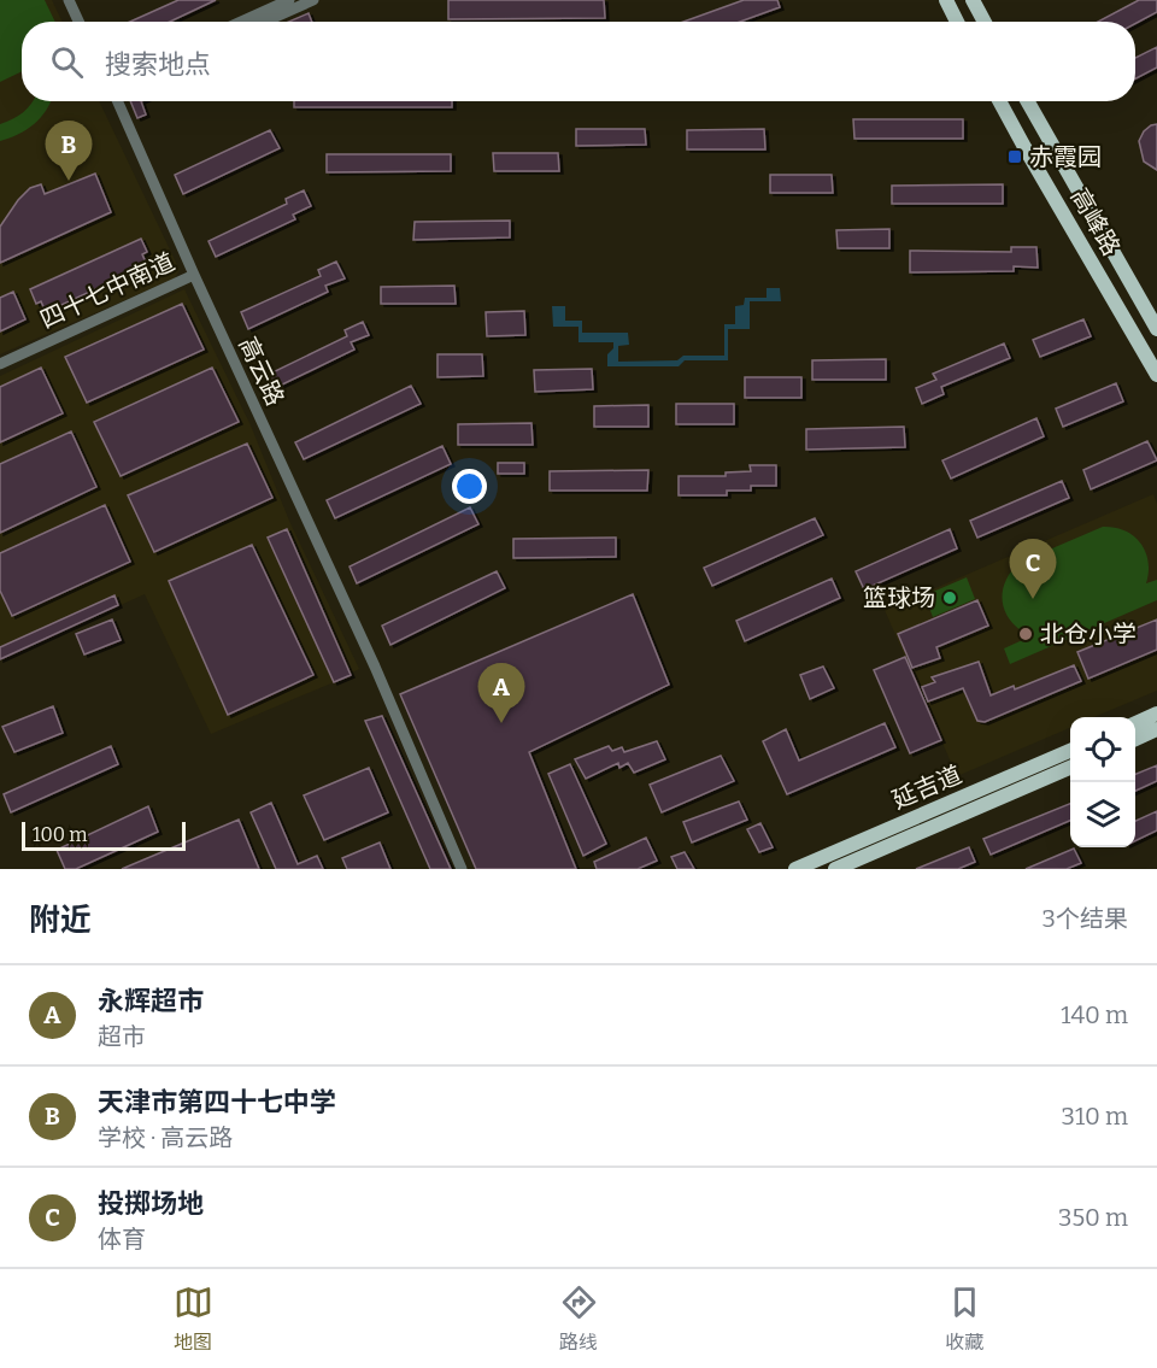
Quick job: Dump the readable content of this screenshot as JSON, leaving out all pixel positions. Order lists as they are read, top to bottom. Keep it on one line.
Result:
{"streets":{"main road":["高峰路","延吉道"],"street":["四十七中南道","高云路"]},"crossings":[["四十七中南道","高云路"]],"places":{"transit":["赤霞园"],"other":["篮球场","北仓小学"]},"scale_bar":"100 m","page":{"search":"搜索地点","pins":["B","C","A"],"scale":"100 m","heading":["附近","3个结果"],"list":[{"mark":"A","name":"永辉超市","note":"超市","value":"140 m"},{"mark":"B","name":"天津市第四十七中学","note":"学校 · 高云路","value":"310 m"},{"mark":"C","name":"投掷场地","note":"体育","value":"350 m"}],"nav":["地图","路线","收藏"]}}
